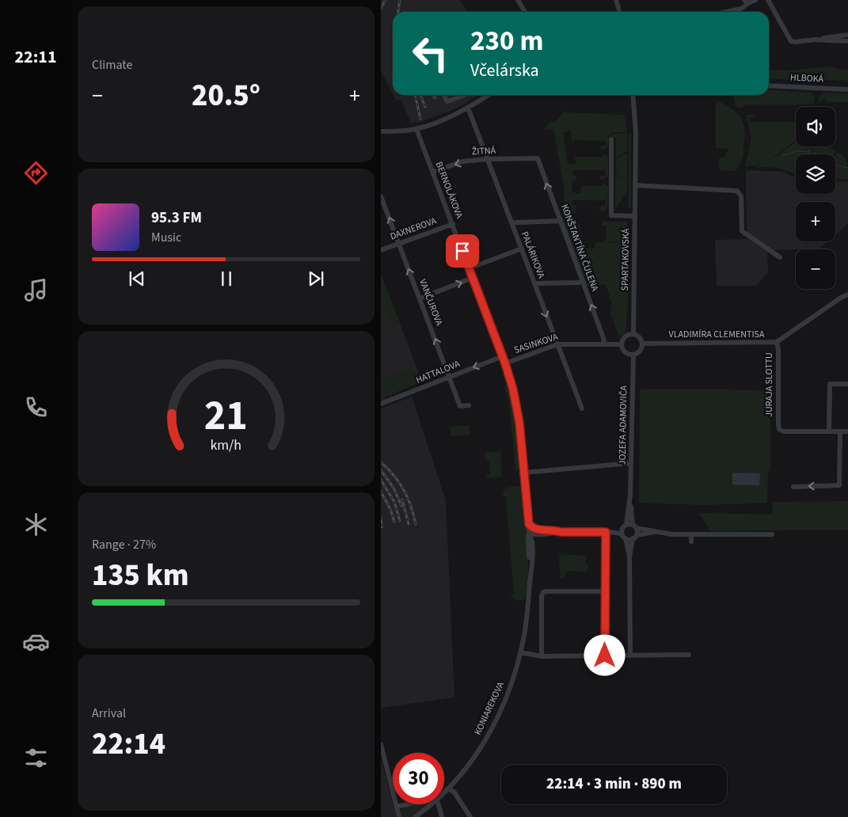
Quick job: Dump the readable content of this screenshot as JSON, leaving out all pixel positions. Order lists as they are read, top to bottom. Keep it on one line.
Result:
{"streets":{"street":["HLBOKÁ","ŽITNÁ","BERNOLÁKOVA","DAXNEROVA","KONŠTANTÍNA ČULENA","PALÁRIKOVA","SPARTAKOVSKÁ","VANČUROVA","VLADIMÍRA CLEMENTISA","SASINKOVA","HATTALOVA","JURAJA SLOTTU","JOZEFA ADAMOVIČA","KONIAREKOVA"]},"crossings":[["ŽITNÁ","BERNOLÁKOVA"],["ŽITNÁ","KONŠTANTÍNA ČULENA"],["ŽITNÁ","PALÁRIKOVA"],["BERNOLÁKOVA","DAXNEROVA"],["BERNOLÁKOVA","SASINKOVA"],["BERNOLÁKOVA","HATTALOVA"],["BERNOLÁKOVA","KONIAREKOVA"],["DAXNEROVA","VANČUROVA"],["KONŠTANTÍNA ČULENA","SASINKOVA"],["PALÁRIKOVA","SASINKOVA"],["SPARTAKOVSKÁ","VLADIMÍRA CLEMENTISA"],["SPARTAKOVSKÁ","SASINKOVA"],["SPARTAKOVSKÁ","JOZEFA ADAMOVIČA"],["VANČUROVA","HATTALOVA"],["VLADIMÍRA CLEMENTISA","SASINKOVA"],["VLADIMÍRA CLEMENTISA","JURAJA SLOTTU"],["VLADIMÍRA CLEMENTISA","JOZEFA ADAMOVIČA"],["SASINKOVA","JOZEFA ADAMOVIČA"]],"one_way":["ŽITNÁ","KONŠTANTÍNA ČULENA","VANČUROVA","HATTALOVA"],"page":{"tabs":"22:11","tile":["Climate",["Range · 27%","135 km"],["Arrival","22:14"]],"turn":["230 m","Včelárska"],"heat":["−","20.5°","+"],"map_buttons":["+","−"],"song":["95.3 FM","Music"],"limit":"30","trip":"22:14 · 3 min · 890 m","gauge":["21","km/h"]}}
